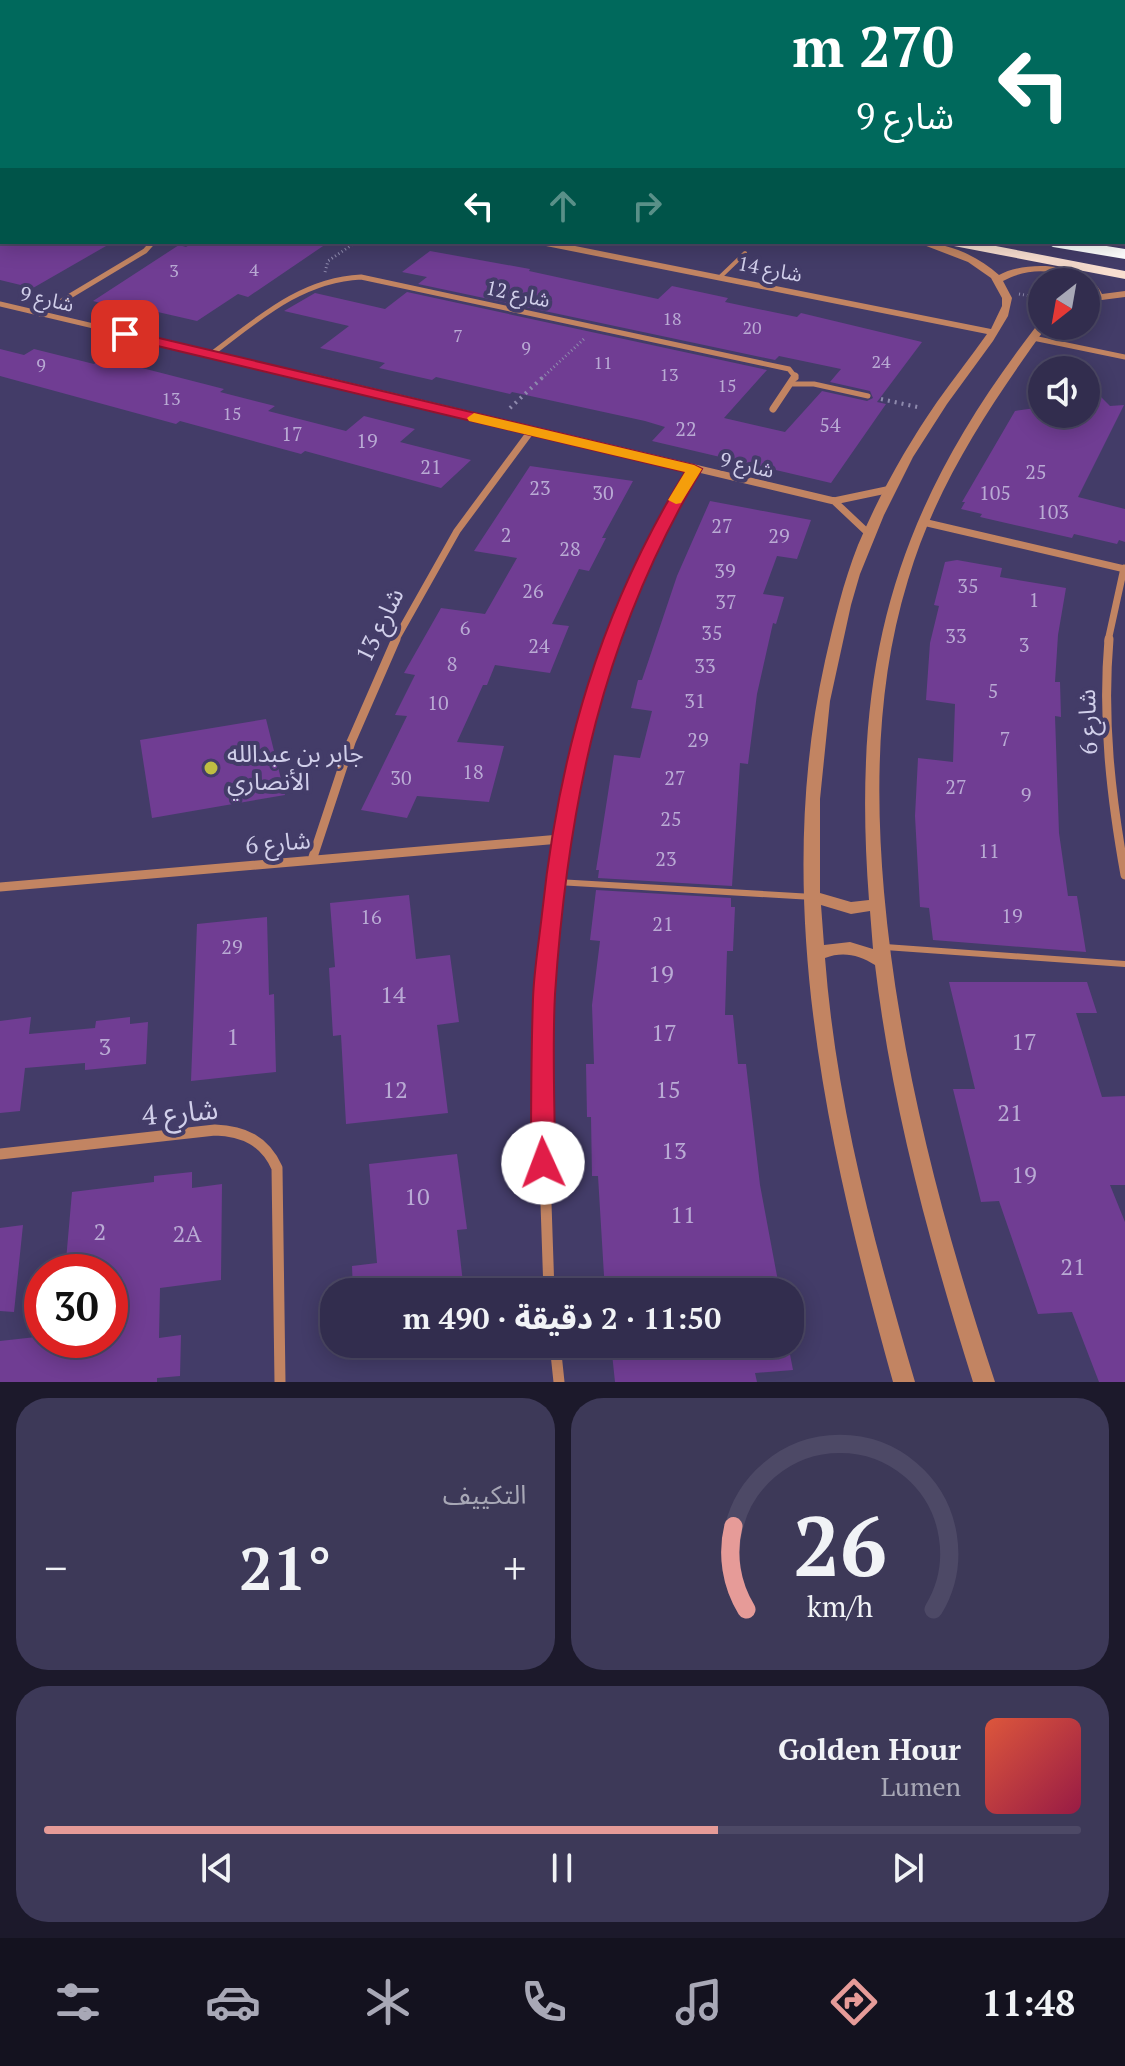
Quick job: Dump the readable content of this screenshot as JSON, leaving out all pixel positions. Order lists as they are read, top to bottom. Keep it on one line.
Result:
{"streets":{"street":["شارع 14","شارع 12","شارع 9","شارع 13","شارع 6","شارع 4"]},"crossings":[["شارع 9","شارع 13"],["شارع 13","شارع 6"]],"places":["جابر بن عبدالله الأنصاري"],"house_numbers":["4","3","18","20","7","9","24","11","9","13","15","13","15","54","22","17","19","21","25","23","30","105","103","27","2","29","28","39","35","26","1","37","6","35","33","3","24","8","33","5","31","10","7","29","18","30","27","27","9","25","11","23","19","16","21","29","19","14","17","1","17","3","12","15","21","13","19","10","11","2","2A","21"],"north":"bottom left","page":{"turn":["270 m","شارع 9"],"limit":"30","trip":"11:50 · 2 دقيقة · 490 m","tile":"التكييف","heat":["−","21°","+"],"song":["Golden Hour","Lumen"],"tabs":"11:48","gauge":["26","km/h"]}}
